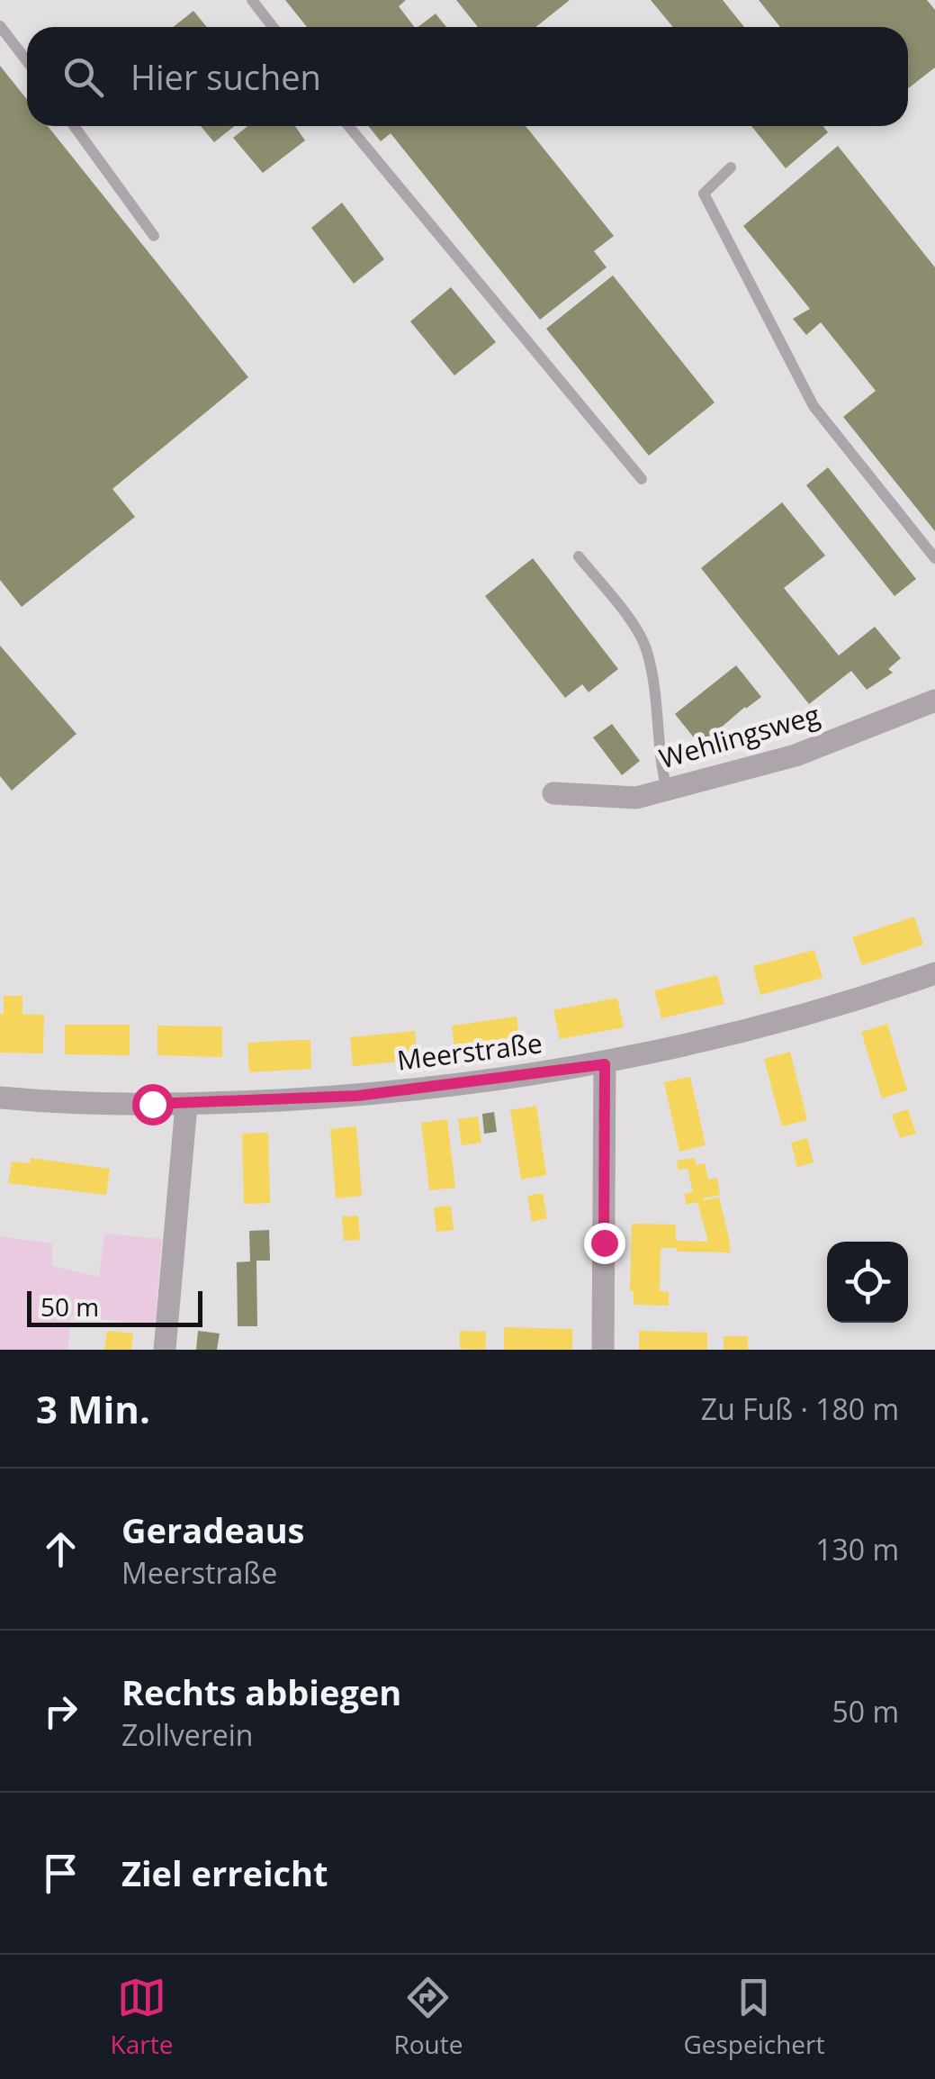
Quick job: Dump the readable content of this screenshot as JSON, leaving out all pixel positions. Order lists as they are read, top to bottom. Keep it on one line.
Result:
{"streets":{"street":["Wehlingsweg","Meerstraße"]},"scale_bar":"50 m","page":{"search":"Hier suchen","scale":"50 m","heading":["3 Min.","Zu Fuß · 180 m"],"list":[["Geradeaus","Meerstraße","130 m"],["Rechts abbiegen","Zollverein","50 m"],"Ziel erreicht"],"nav":["Karte","Route","Gespeichert"]}}
